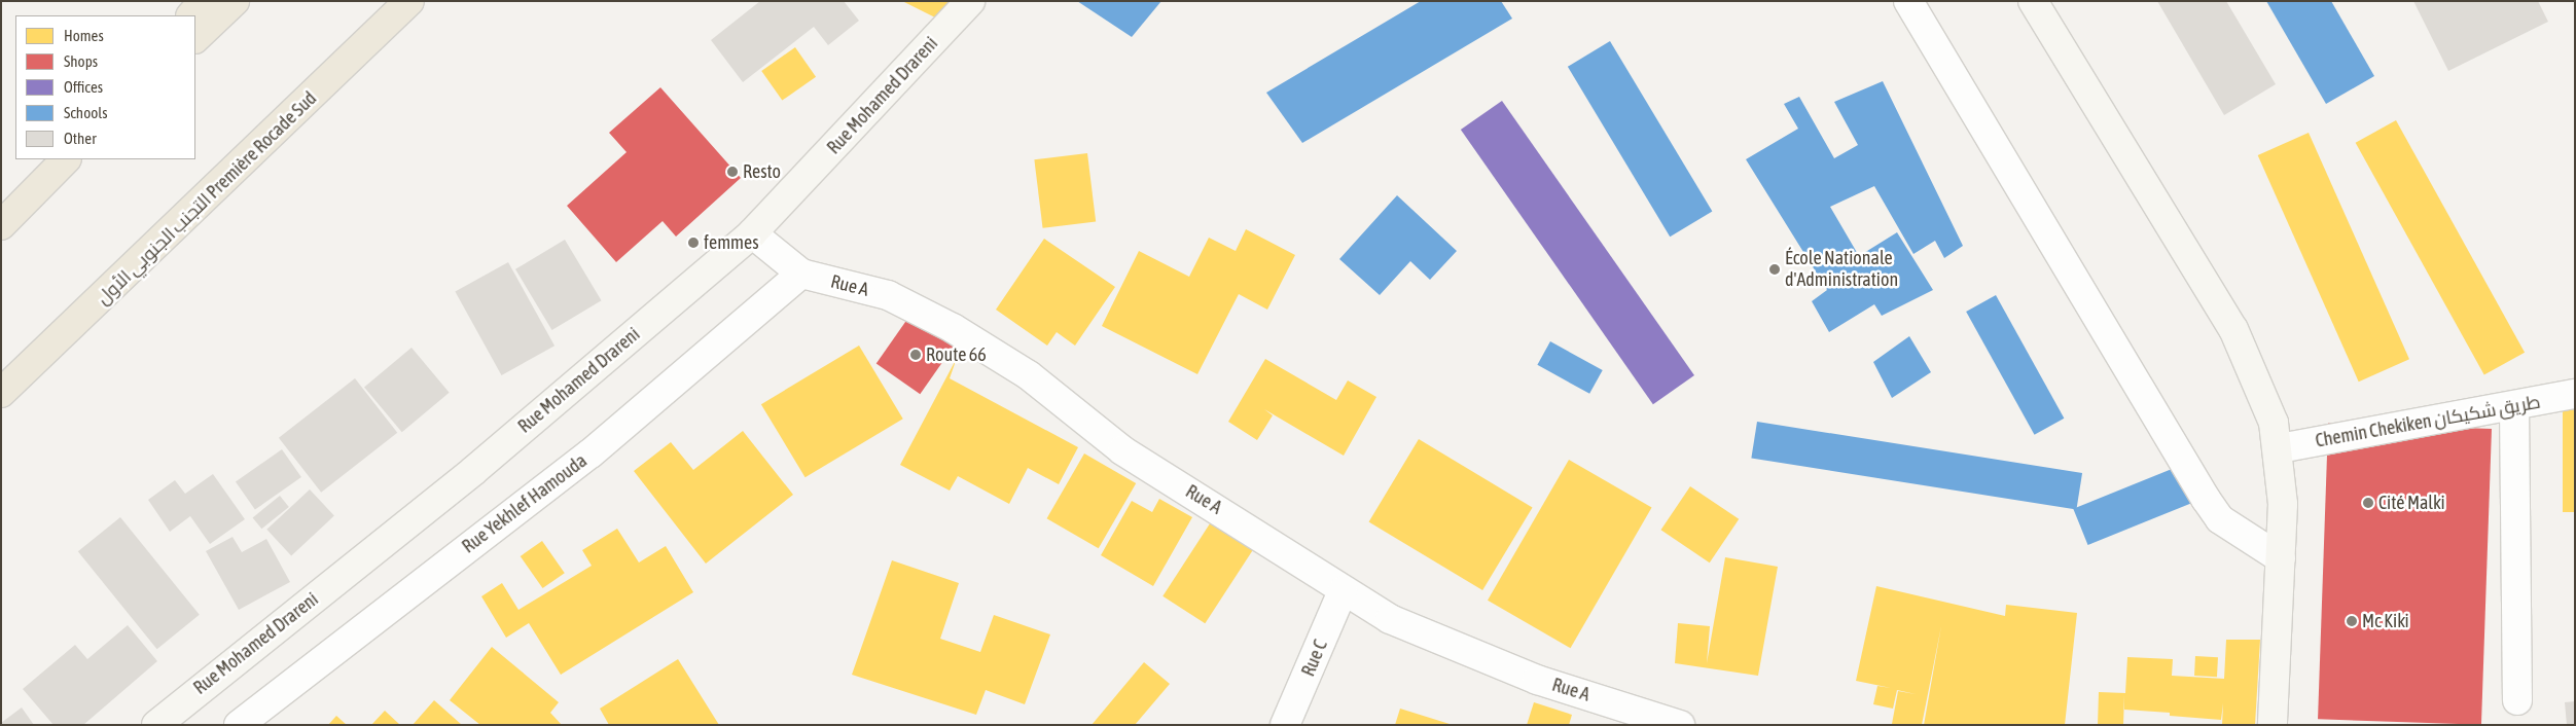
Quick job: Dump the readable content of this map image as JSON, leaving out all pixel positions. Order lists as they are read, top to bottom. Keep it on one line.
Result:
{"streets":{"highway":["التجنب الجنوبي الأول Première Rocade Sud"],"street":["Rue Mohamed Drareni","Rue A","Chemin Chekiken طريق شكيكان","Rue Yekhlef Hamouda","Rue C"]},"crossings":[["Rue Mohamed Drareni","Rue A"],["Rue A","Rue Yekhlef Hamouda"],["Rue A","Rue C"]],"places":["Resto","femmes","École Nationale d'Administration","Route 66","Cité Malki","Mc Kiki"],"legend":["Homes","Shops","Offices","Schools","Other"]}
